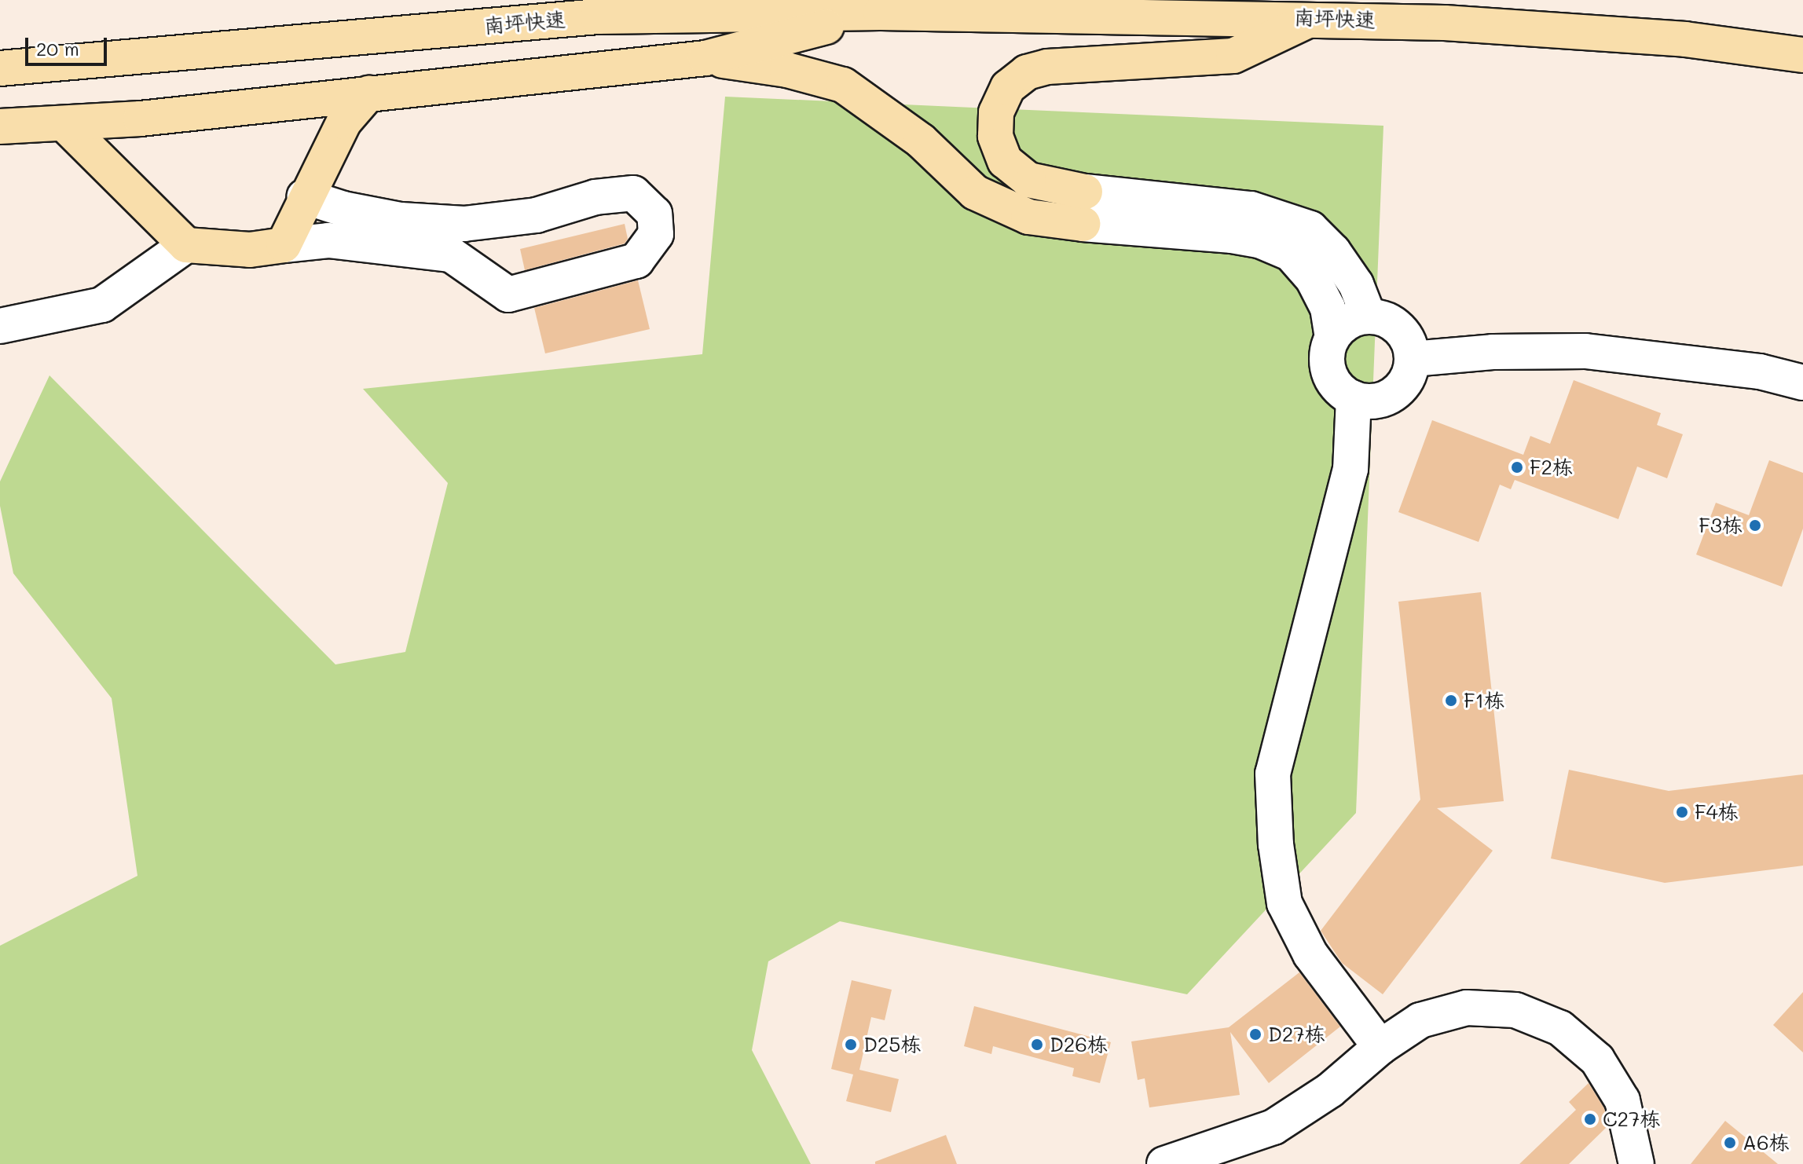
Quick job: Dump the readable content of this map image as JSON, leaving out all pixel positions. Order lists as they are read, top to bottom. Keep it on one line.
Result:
{"streets":{"highway":["南坪快速"]},"places":["F2栋","F3栋","F1栋","F4栋","D27栋","D25栋","D26栋","C27栋","A6栋"],"scale_bar":"20 m"}
